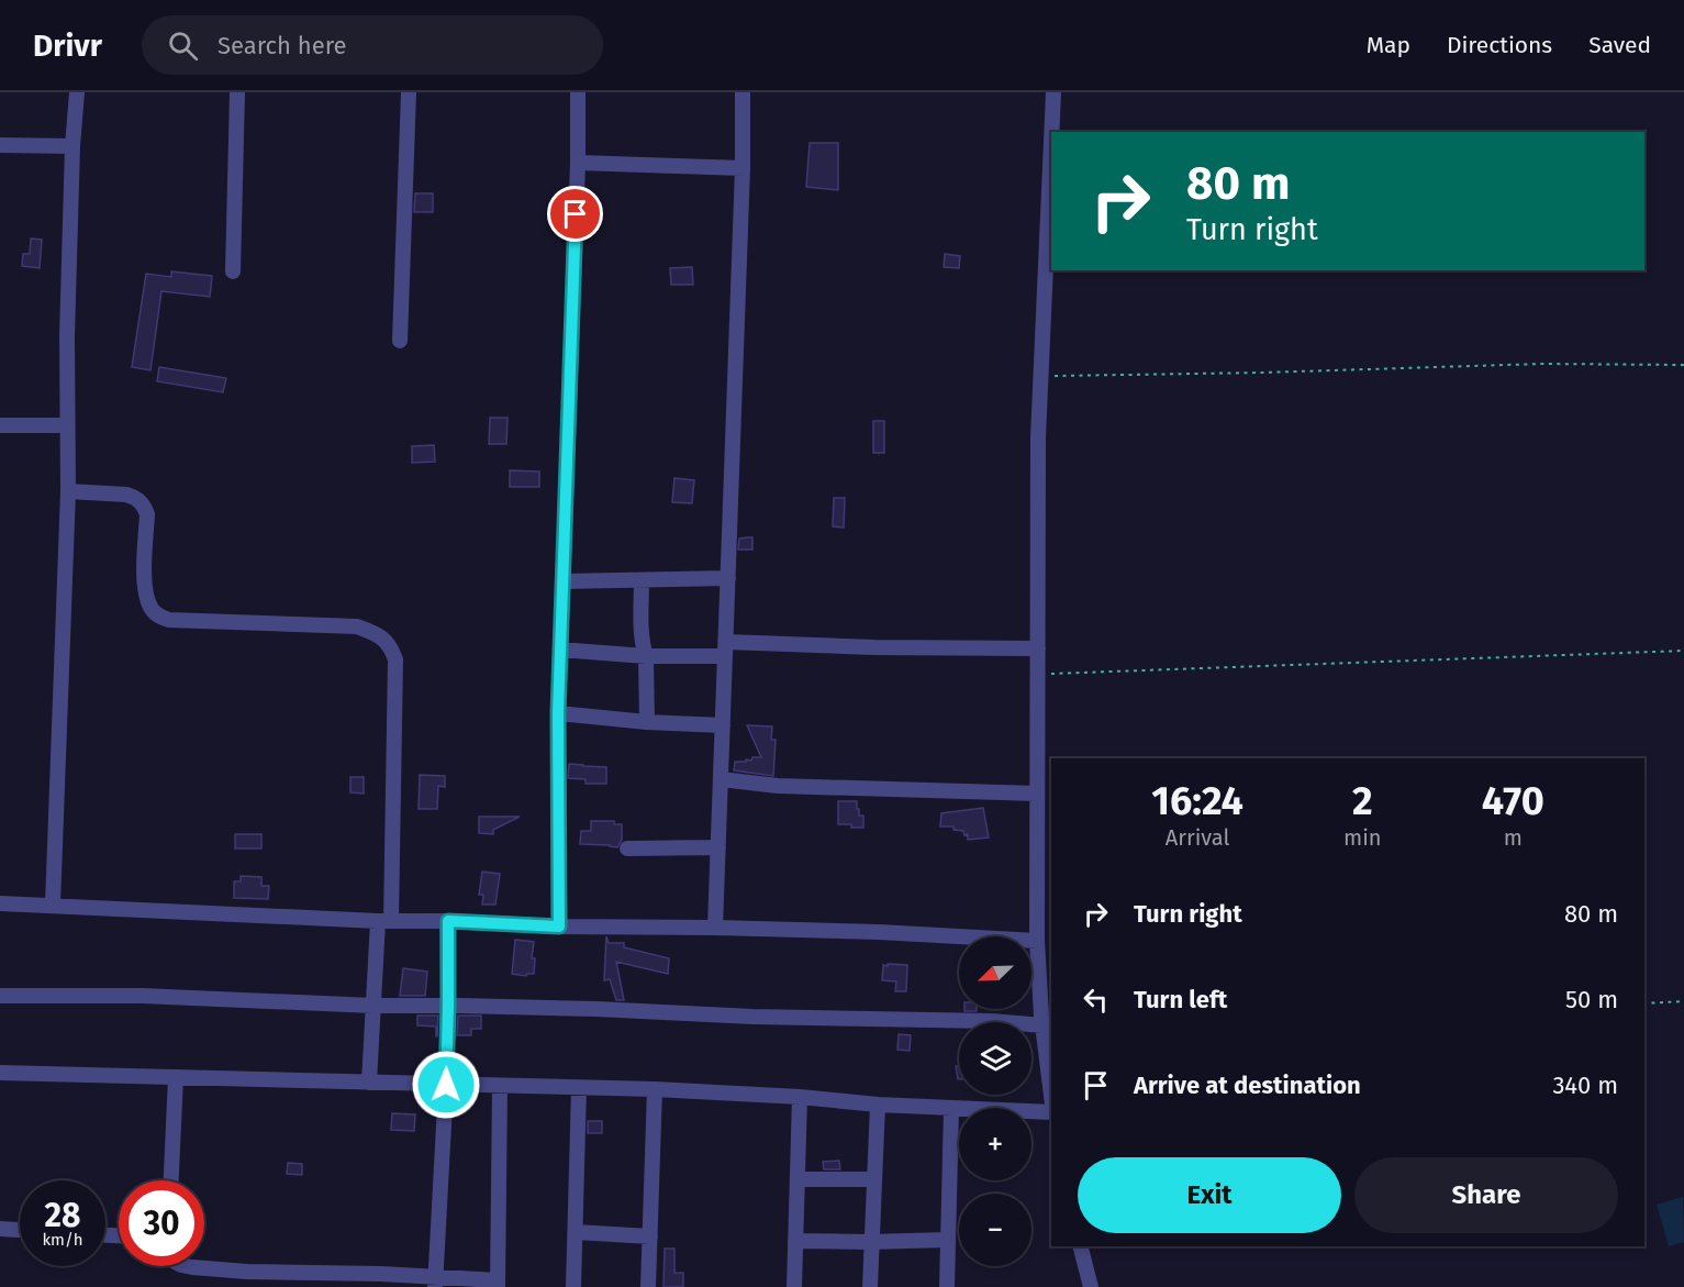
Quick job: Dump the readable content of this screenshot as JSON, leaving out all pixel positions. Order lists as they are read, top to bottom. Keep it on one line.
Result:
{"north":"bottom left","page":{"header":"Drivr","search":"Search here","nav":["Map","Directions","Saved"],"turn":["80 m","Turn right"],"eta":["16:24","Arrival","2","min","470","m"],"list":[{"name":"Turn right","value":"80 m"},{"name":"Turn left","value":"50 m"},{"name":"Arrive at destination","value":"340 m"}],"map_buttons":["+","−"],"buttons":["Exit","Share"],"speed":"28 km/h","limit":"30"}}
